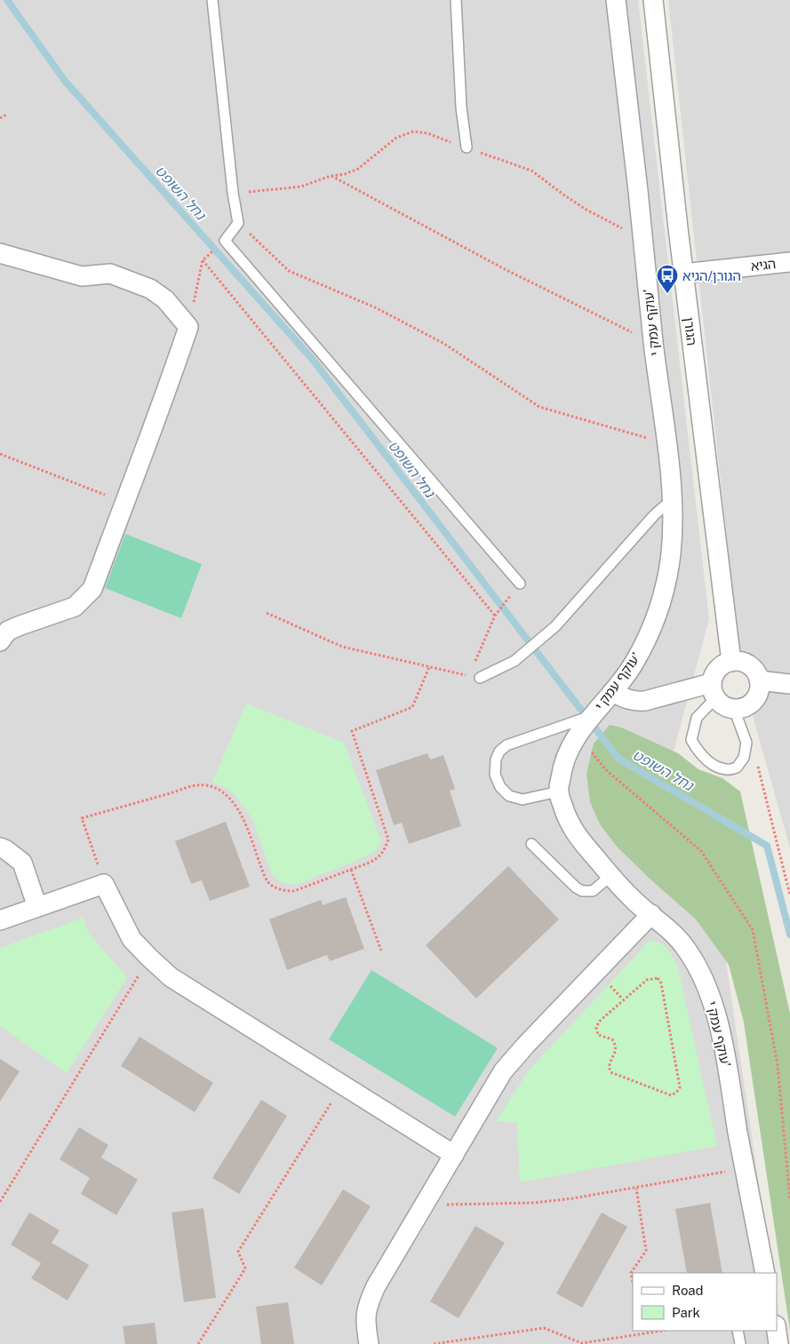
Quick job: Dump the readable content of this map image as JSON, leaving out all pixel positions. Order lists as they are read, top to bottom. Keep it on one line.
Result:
{"streets":{"street":["הגיא","עוקף עמק י’","הגורן"]},"crossings":[["הגיא","הגורן"]],"water":["נחל השופט"],"places":{"bus stop":["הגורן/הגיא"]},"legend":["Road","Park"]}
